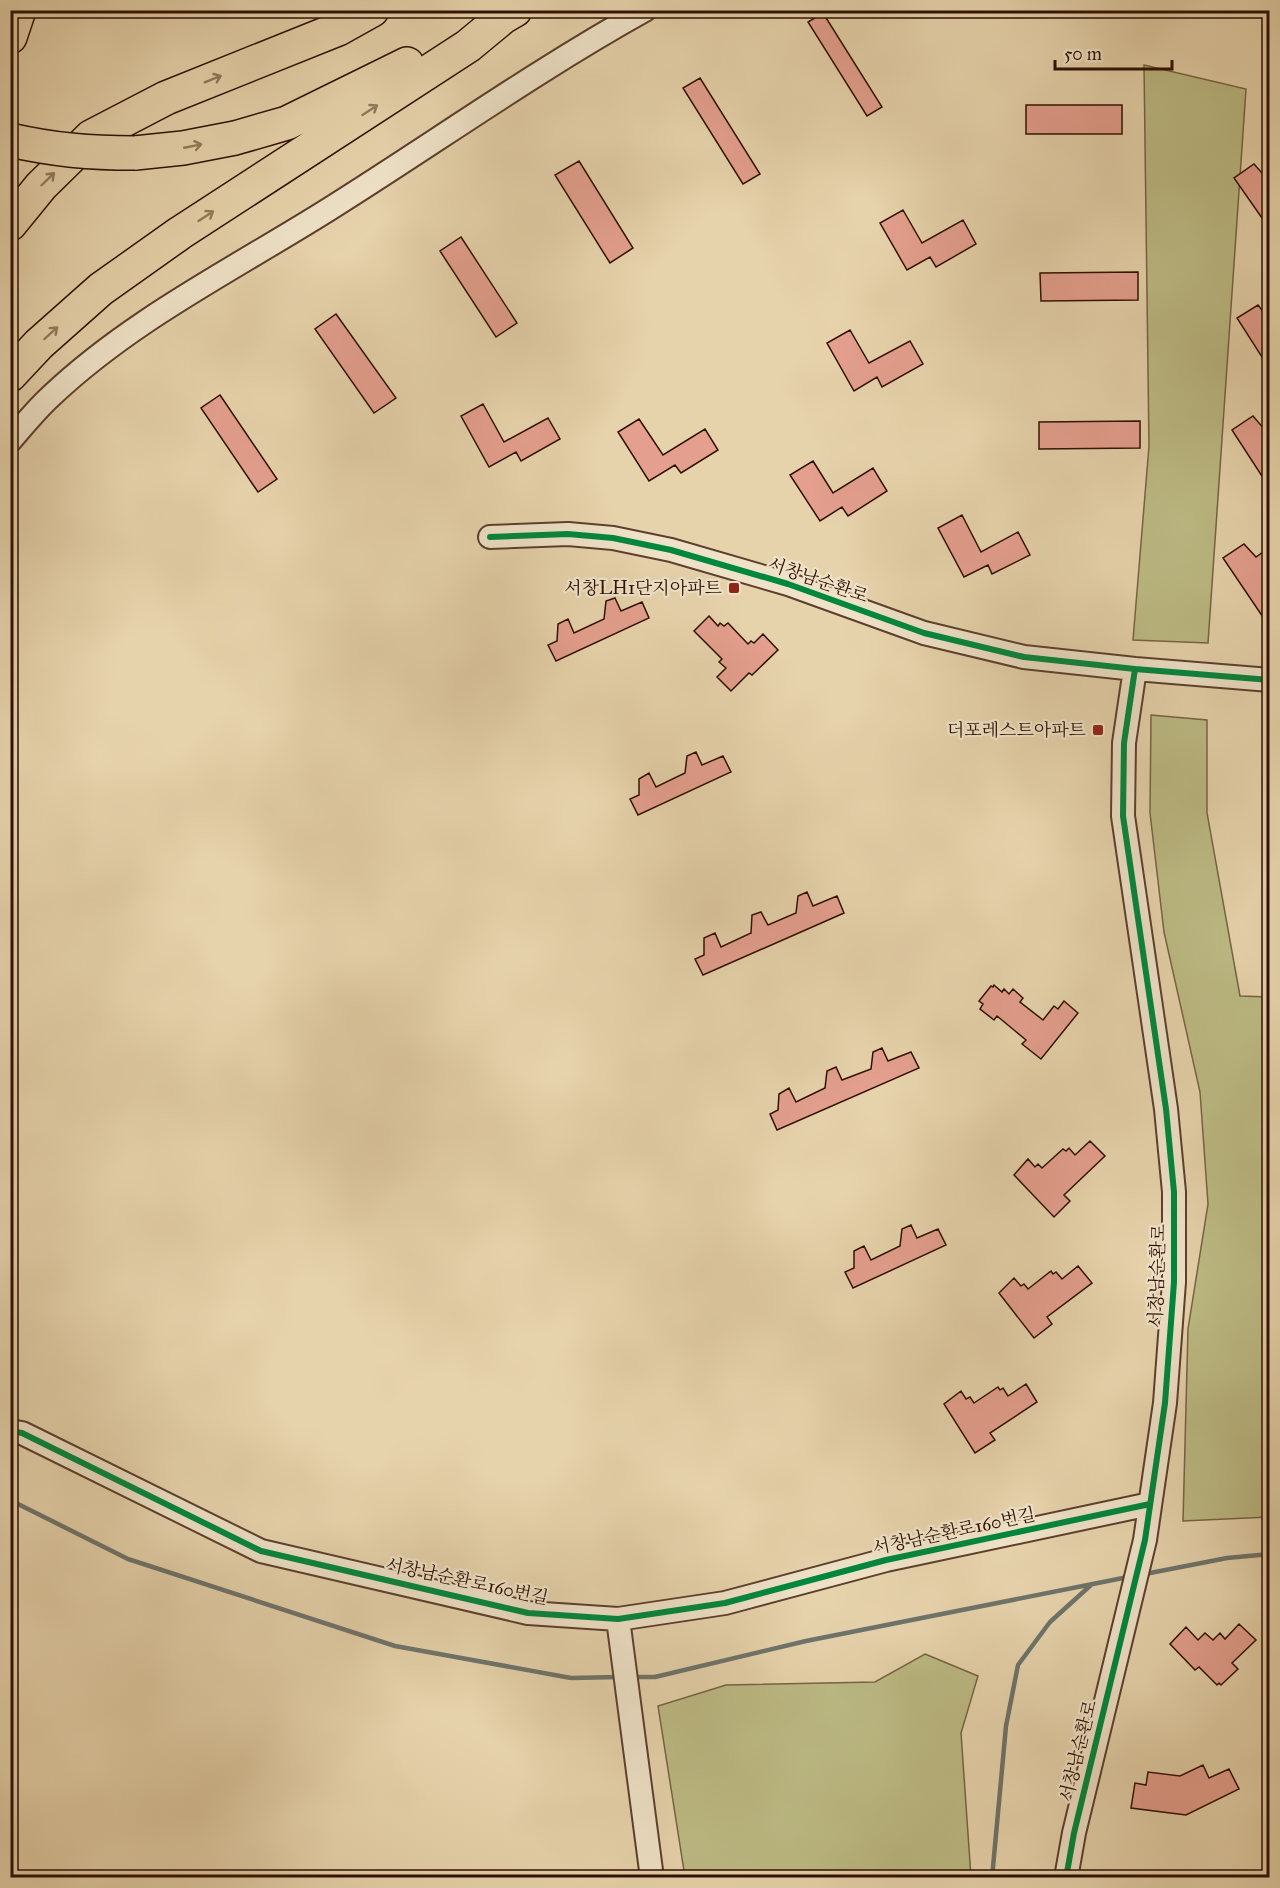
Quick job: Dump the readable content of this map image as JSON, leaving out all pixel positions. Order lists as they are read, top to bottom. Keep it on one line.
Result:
{"streets":{"street":["서창남순환로","서창남순환로160번길"]},"crossings":[["서창남순환로","서창남순환로160번길"]],"places":{"transit":["서창LH1단지아파트","더포레스트아파트"]},"scale_bar":"50 m"}
